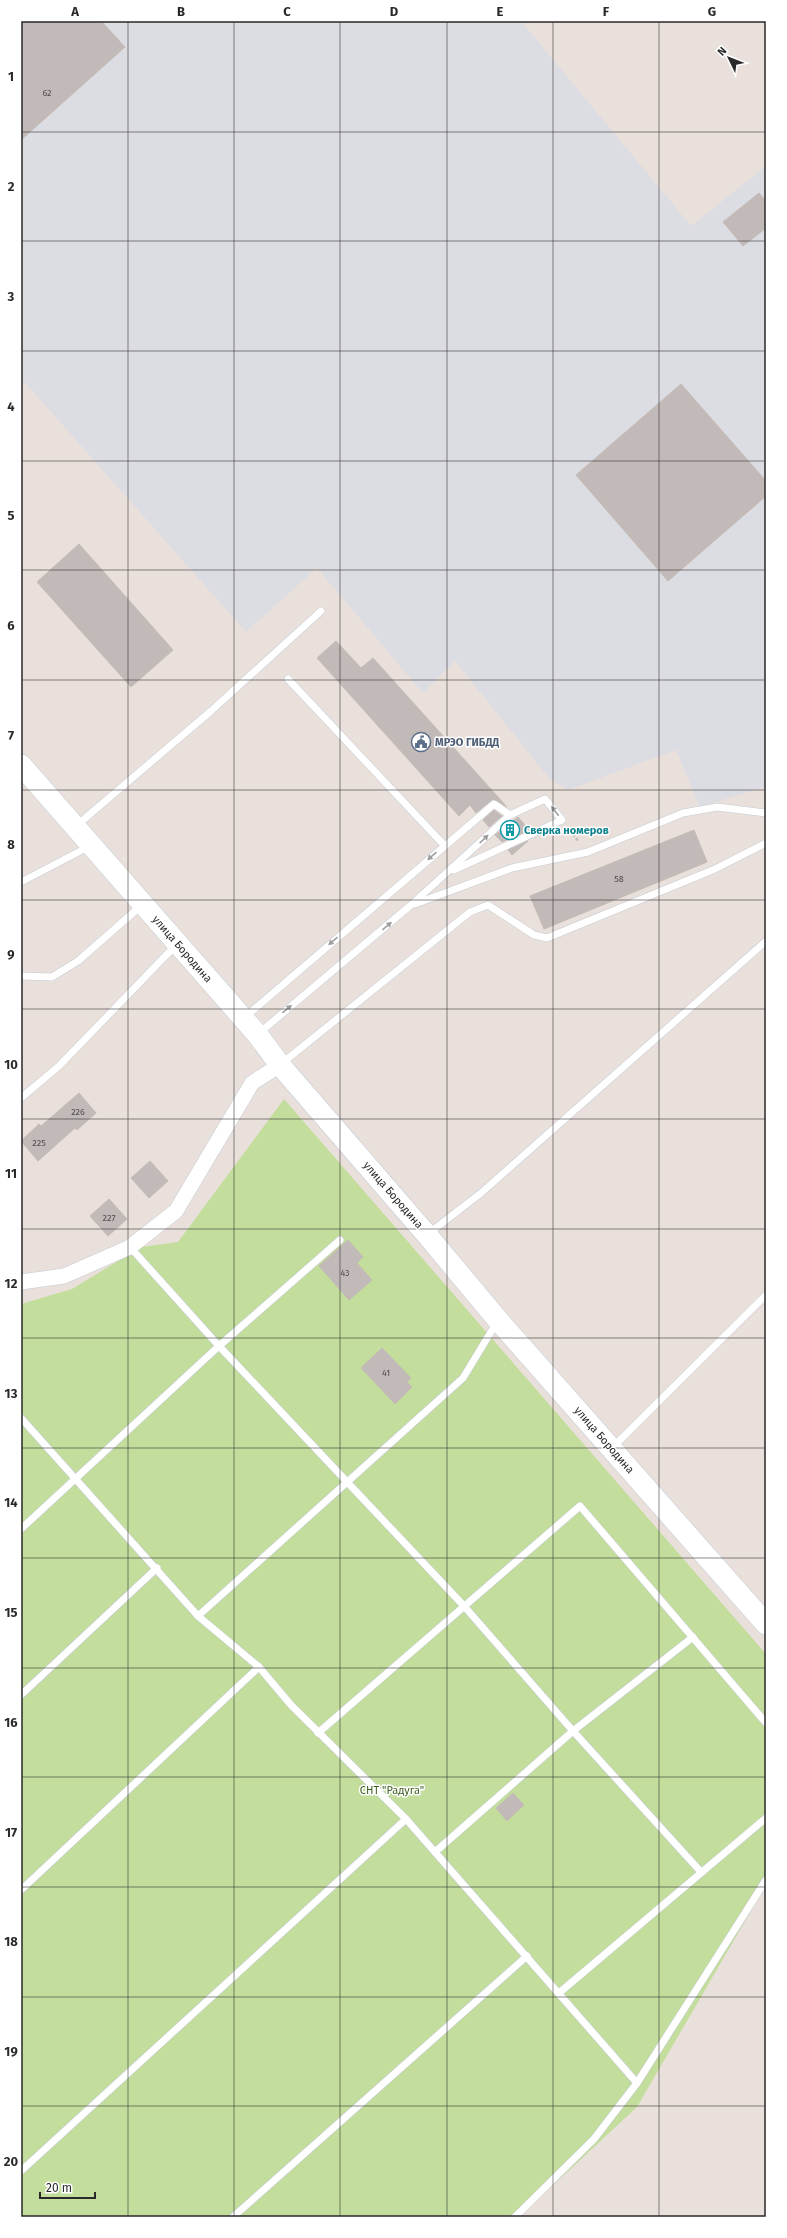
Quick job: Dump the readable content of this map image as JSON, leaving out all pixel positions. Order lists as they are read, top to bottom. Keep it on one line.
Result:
{"streets":{"main road":["улица Бородина"]},"parks":["СНТ \"Радуга\""],"places":{"public building":["МРЭО ГИБДД"],"building":["Сверка номеров"]},"house_numbers":["62","58","226","225","227","43","41"],"scale_bar":"20 m","north":"top left","grid":{"columns":["A","B","C","D","E","F","G"],"rows":["1","2","3","4","5","6","7","8","9","10","11","12","13","14","15","16","17","18","19","20"]}}
